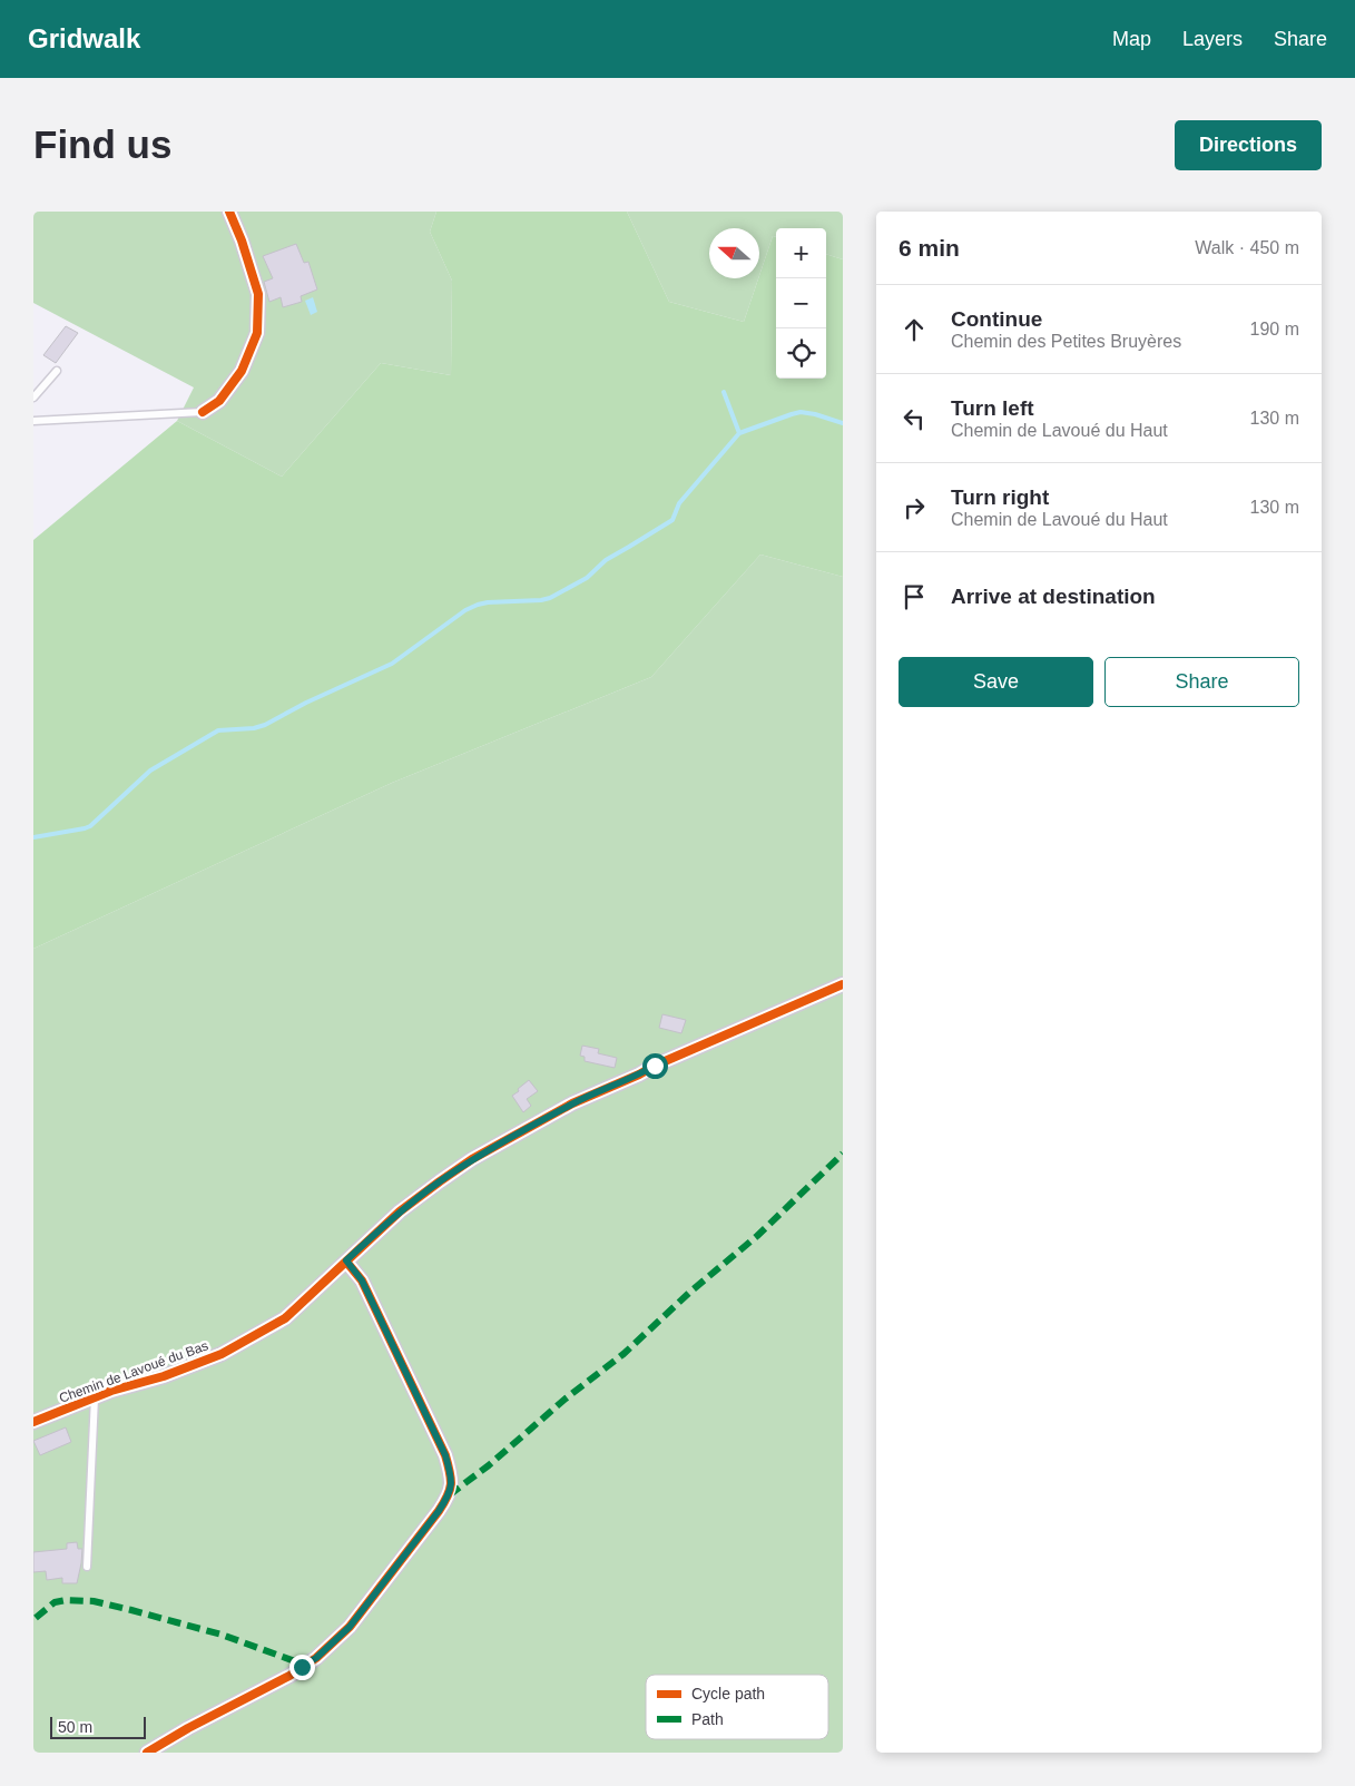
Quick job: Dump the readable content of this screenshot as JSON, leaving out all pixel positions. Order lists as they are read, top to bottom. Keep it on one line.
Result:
{"streets":{"street":["Chemin de Lavoué du Bas"]},"legend":["Cycle path","Path"],"scale_bar":"50 m","north":"left","page":{"header":"Gridwalk","nav":["Map","Layers","Share"],"buttons":["Directions",["Save","Share"]],"title":"Find us","heading":["6 min","Walk · 450 m"],"map_buttons":["+","−"],"list":[["Continue","Chemin des Petites Bruyères","190 m"],["Turn left","Chemin de Lavoué du Haut","130 m"],["Turn right","Chemin de Lavoué du Haut","130 m"],"Arrive at destination"],"scale":"50 m"}}
